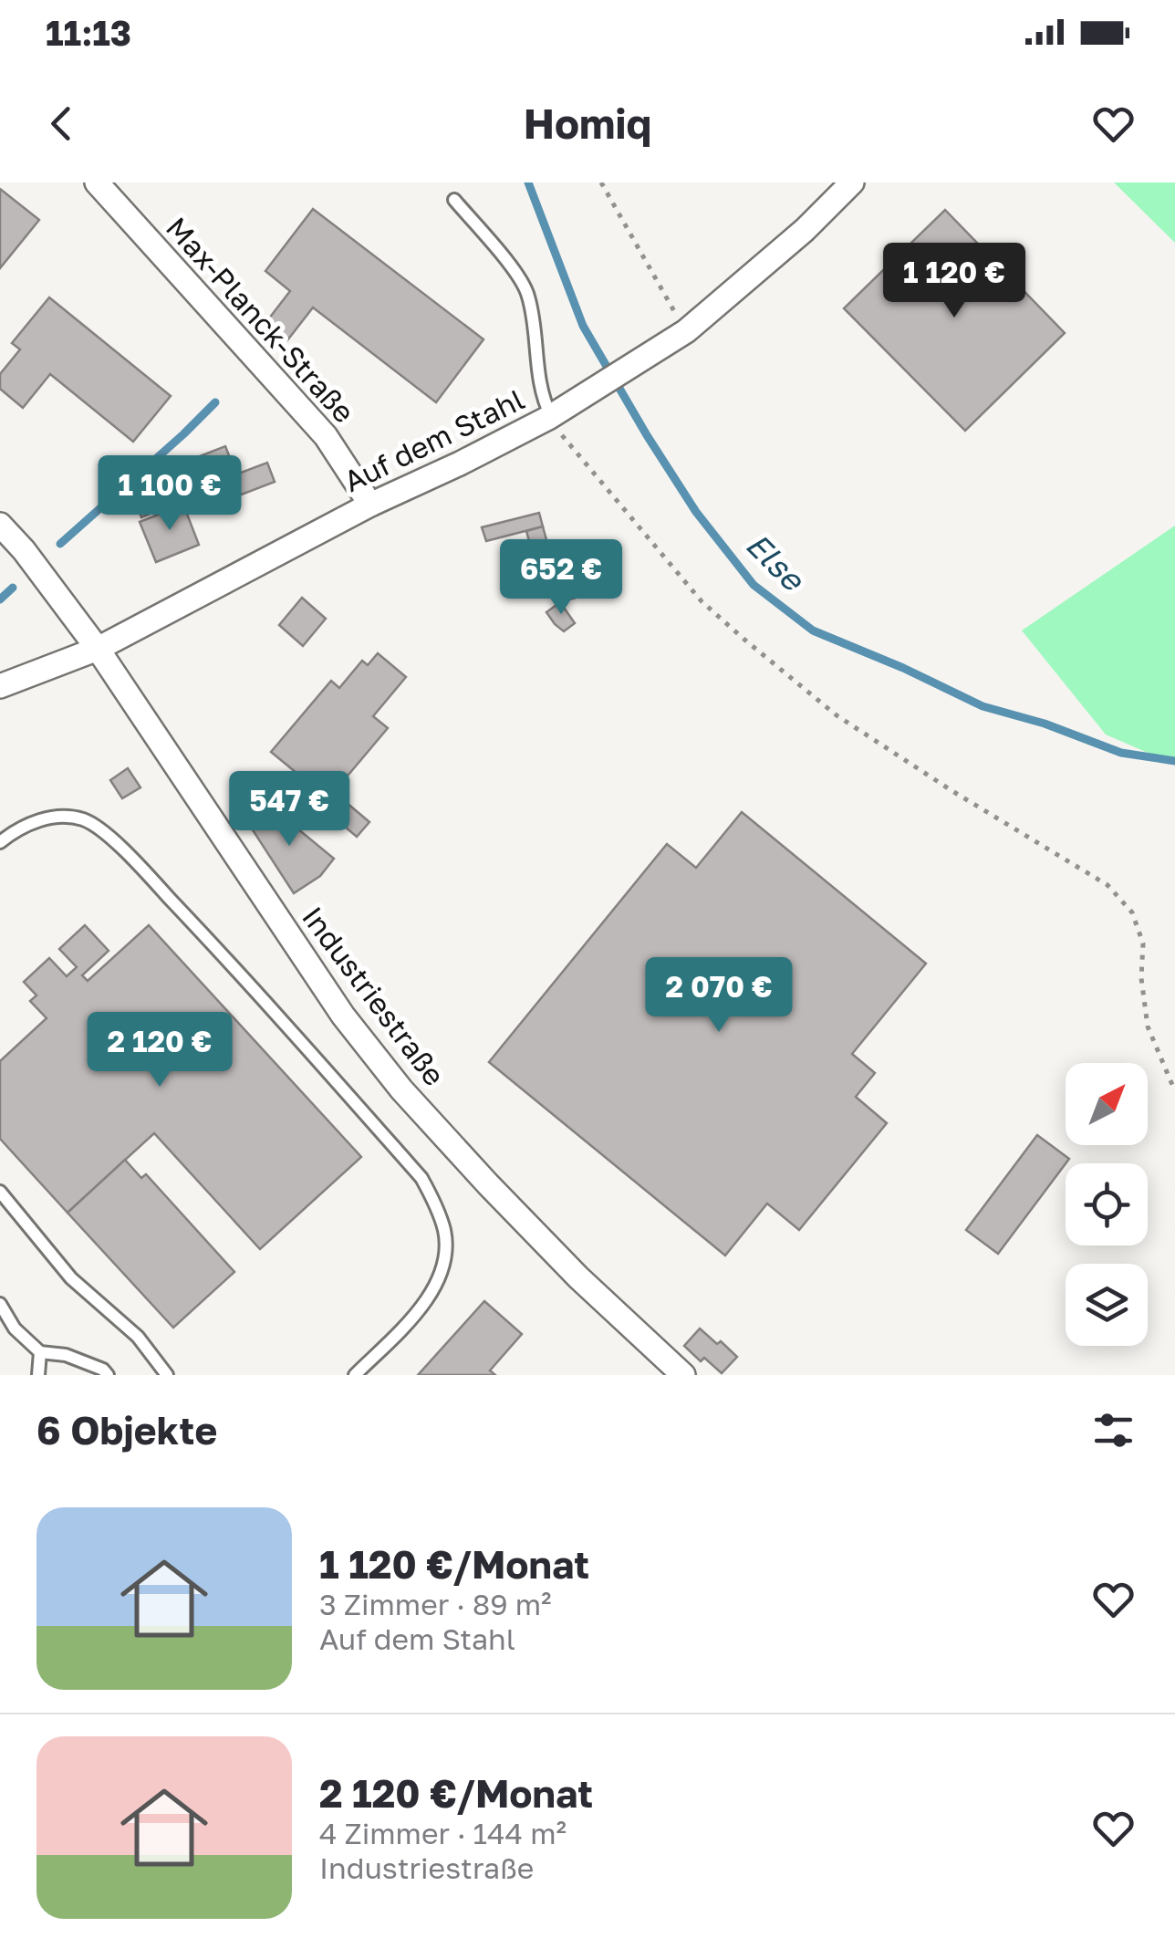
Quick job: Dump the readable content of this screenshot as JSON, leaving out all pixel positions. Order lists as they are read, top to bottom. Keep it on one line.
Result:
{"streets":{"street":["Max-Planck-Straße","Auf dem Stahl","Industriestraße"]},"crossings":[["Max-Planck-Straße","Auf dem Stahl"],["Auf dem Stahl","Industriestraße"]],"water":["Else"],"north":"top right","page":{"status":"11:13","header":"Homiq","price":["1 120 €","1 100 €","652 €","547 €","2 070 €","2 120 €"],"heading":"6 Objekte","list":[{"name":"1 120 €/Monat","note":"3 Zimmer · 89 m² · Auf dem Stahl"},{"name":"2 120 €/Monat","note":"4 Zimmer · 144 m² · Industriestraße"}]}}
